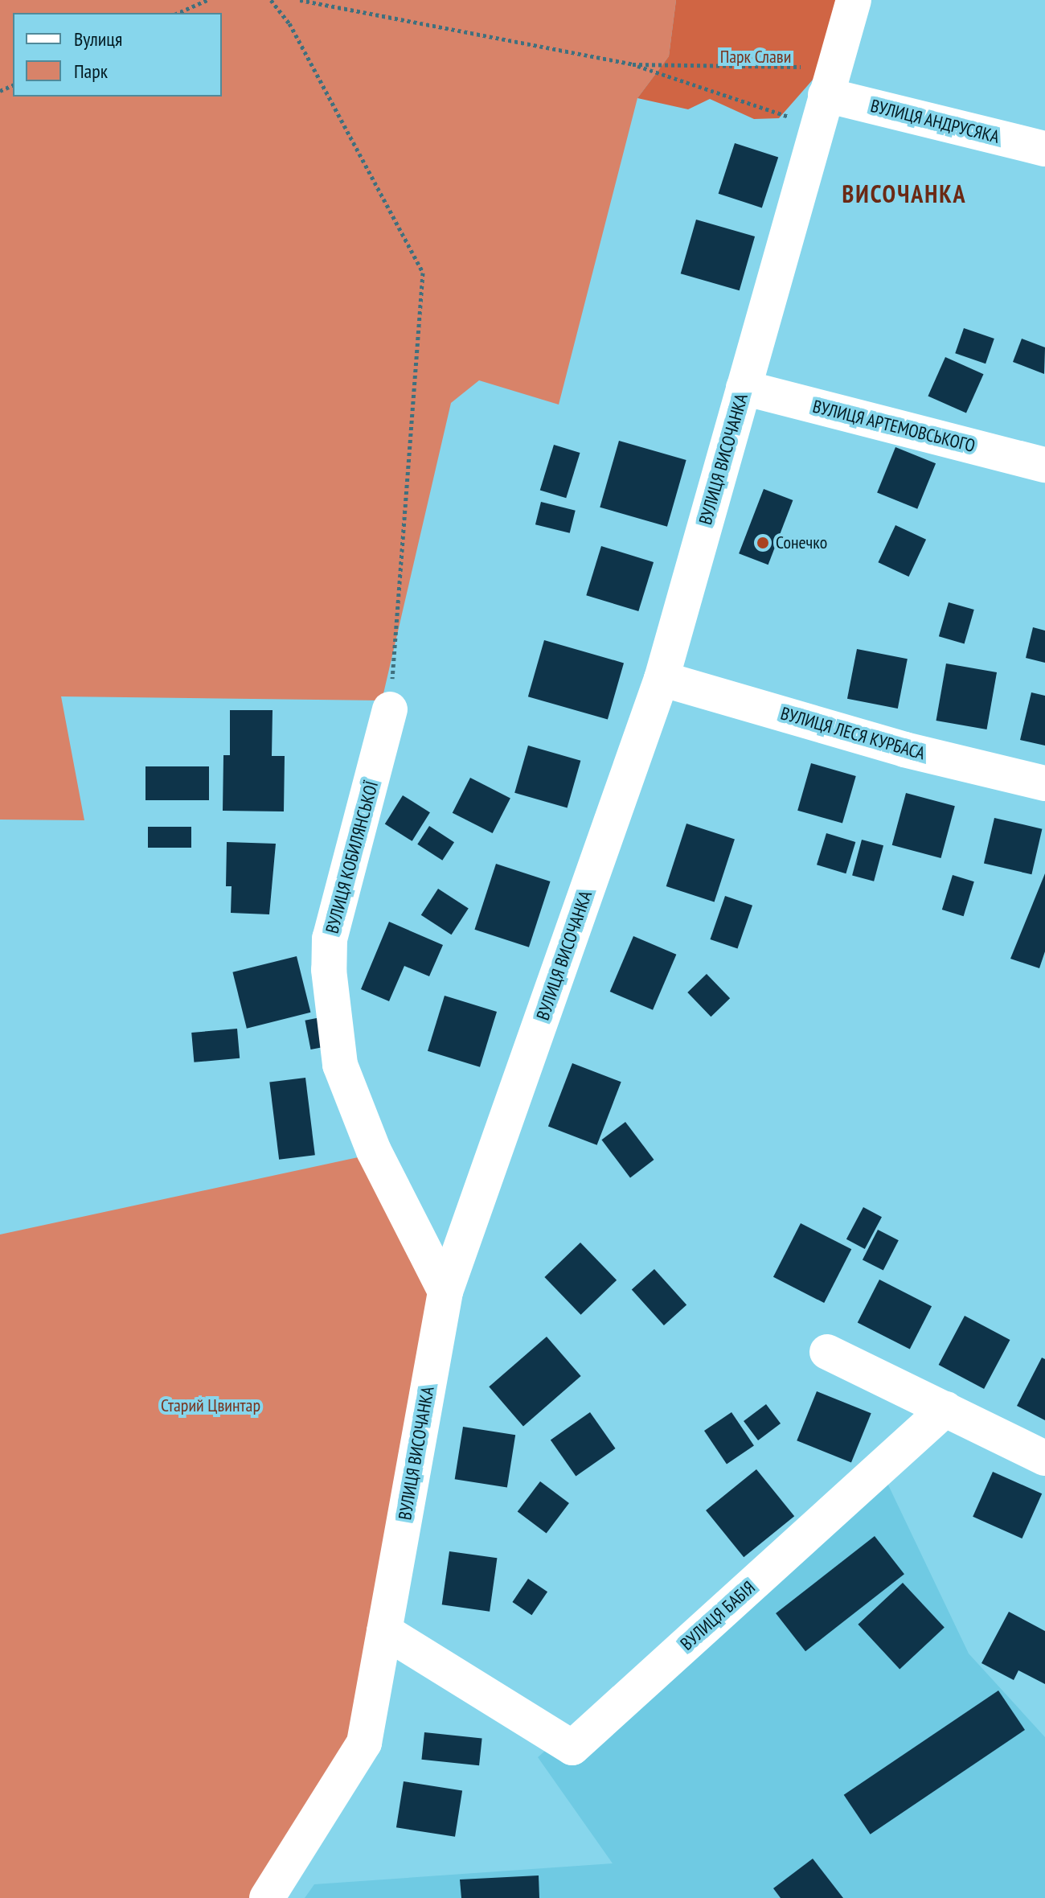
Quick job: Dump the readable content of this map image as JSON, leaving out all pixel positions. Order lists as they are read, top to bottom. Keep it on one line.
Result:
{"streets":{"street":["ВУЛИЦЯ АНДРУСЯКА","ВУЛИЦЯ АРТЕМОВСЬКОГО","ВУЛИЦЯ ВИСОЧАНКА","ВУЛИЦЯ ЛЕСЯ КУРБАСА","ВУЛИЦЯ КОБИЛЯНСЬКОЇ","ВУЛИЦЯ БАБІЯ"]},"crossings":[["ВУЛИЦЯ АНДРУСЯКА","ВУЛИЦЯ ВИСОЧАНКА"],["ВУЛИЦЯ АРТЕМОВСЬКОГО","ВУЛИЦЯ ВИСОЧАНКА"],["ВУЛИЦЯ ВИСОЧАНКА","ВУЛИЦЯ ЛЕСЯ КУРБАСА"],["ВУЛИЦЯ ВИСОЧАНКА","ВУЛИЦЯ КОБИЛЯНСЬКОЇ"],["ВУЛИЦЯ ВИСОЧАНКА","ВУЛИЦЯ БАБІЯ"]],"districts":["ВИСОЧАНКА"],"parks":["Парк Слави","Старий Цвинтар"],"places":["Сонечко"],"legend":["Вулиця","Парк"]}
